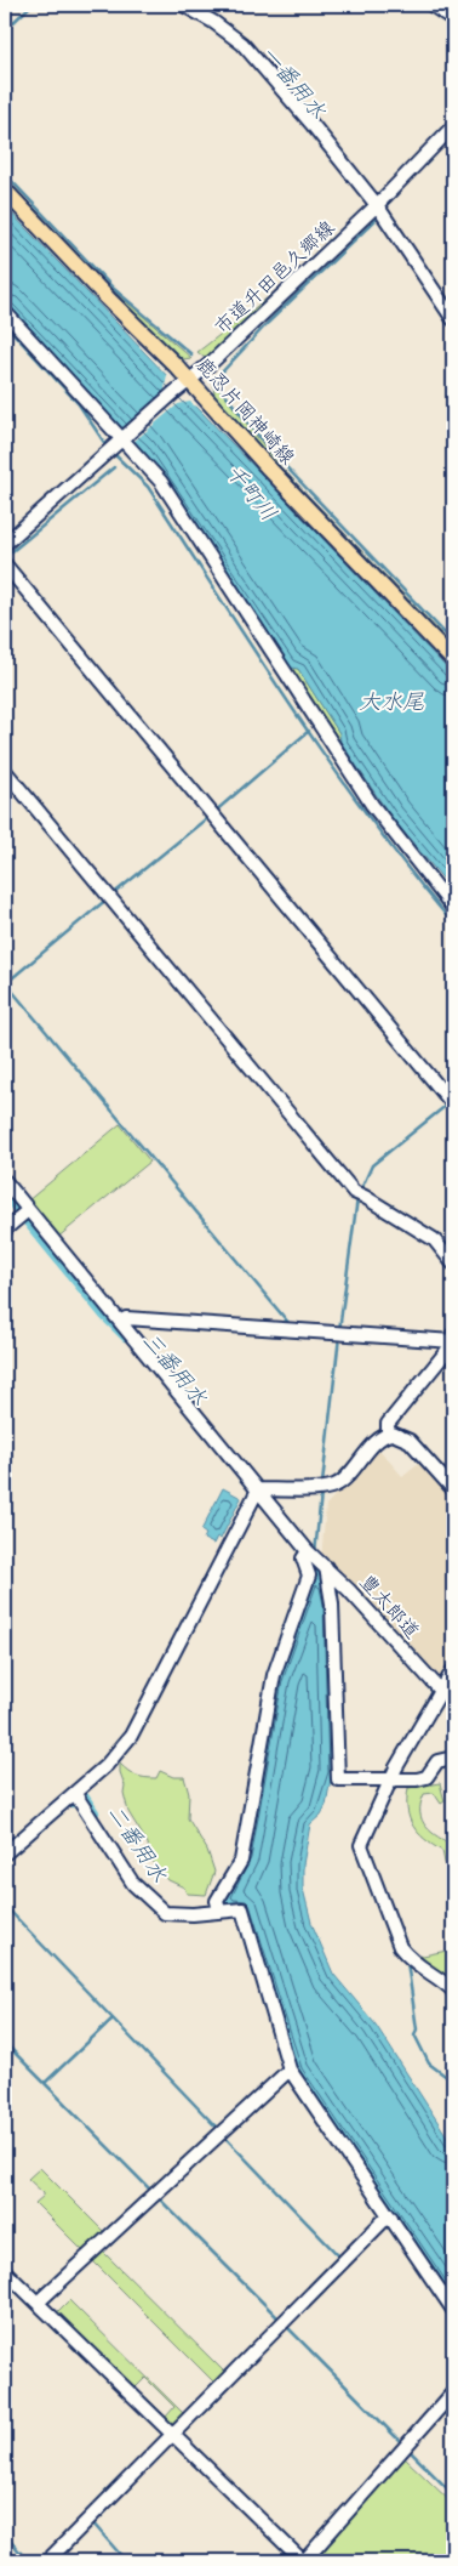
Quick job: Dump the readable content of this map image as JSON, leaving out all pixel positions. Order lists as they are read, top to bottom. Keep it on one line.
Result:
{"streets":{"main road":["鹿忍片岡神崎線"],"street":["市道升田邑久郷線","豊太郎道"]},"crossings":[["市道升田邑久郷線","鹿忍片岡神崎線"]],"water":["一番用水","千町川","大水尾","三番用水","二番用水"]}
